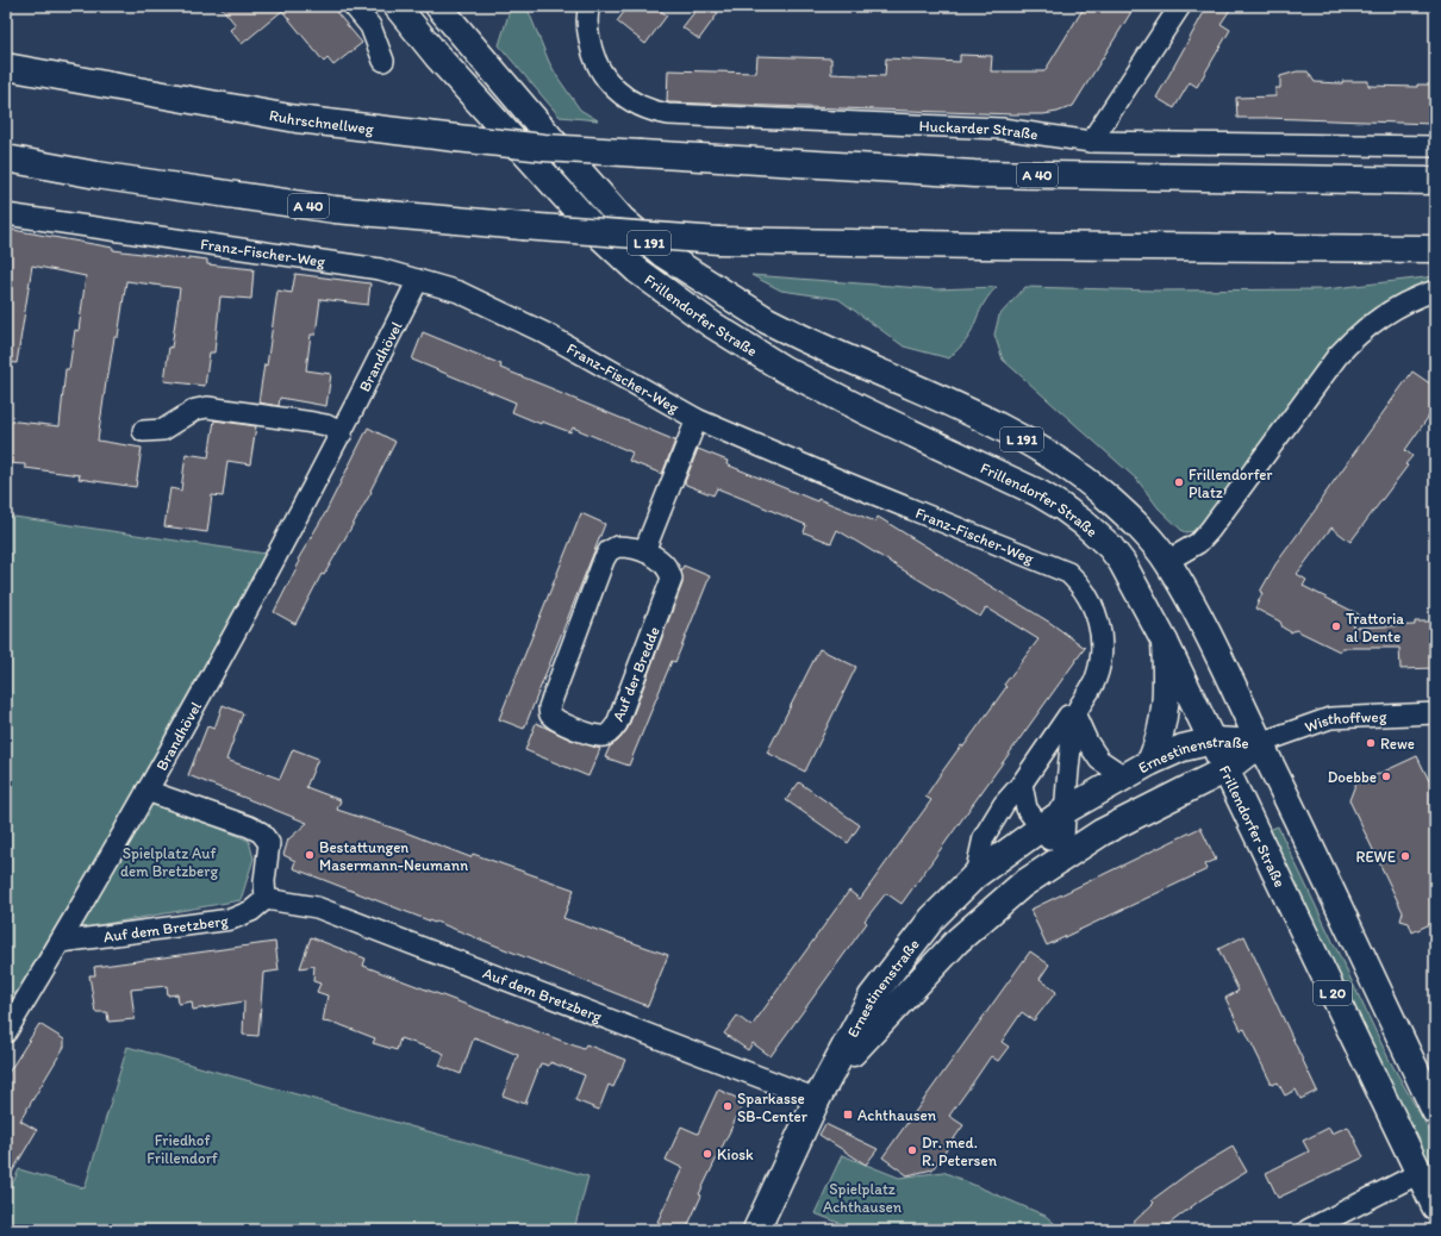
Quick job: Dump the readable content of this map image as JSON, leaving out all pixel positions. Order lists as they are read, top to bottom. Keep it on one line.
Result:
{"streets":{"main road":["Ruhrschnellweg","A 40","L 191","Frillendorfer Straße","Ernestinenstraße","L 20"],"street":["Huckarder Straße","Franz-Fischer-Weg","Brandhövel","Auf der Bredde","Wisthoffweg","Auf dem Bretzberg"]},"crossings":[["L 191","Frillendorfer Straße"],["L 191","Ernestinenstraße"],["Franz-Fischer-Weg","Brandhövel"],["Franz-Fischer-Weg","Ernestinenstraße"],["Frillendorfer Straße","Wisthoffweg"],["Frillendorfer Straße","Ernestinenstraße"],["Brandhövel","Auf dem Bretzberg"],["Wisthoffweg","Ernestinenstraße"],["Ernestinenstraße","Auf dem Bretzberg"]],"parks":["Spielplatz Auf dem Bretzberg","Friedhof Frillendorf","Spielplatz Achthausen"],"places":{"other":["Frillendorfer Platz","Trattoria al Dente","Rewe","Doebbe","Bestattungen Masermann-Neumann","REWE","Sparkasse SB-Center","Dr. med. R. Petersen","Kiosk"],"transit":["Achthausen"]}}
